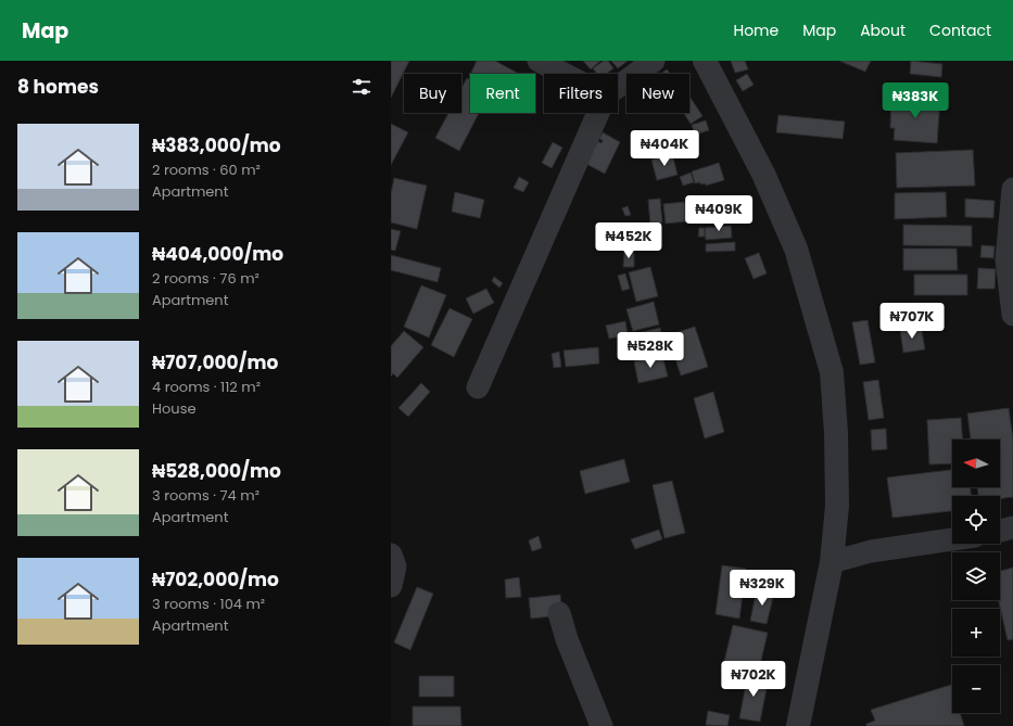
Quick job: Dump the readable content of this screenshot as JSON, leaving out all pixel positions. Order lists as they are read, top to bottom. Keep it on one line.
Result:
{"north":"left","page":{"header":"Map","nav":["Home","Map","About","Contact"],"heading":"8 homes","chip":["Buy","Rent","Filters","New"],"price":["₦383K","₦404K","₦409K","₦452K","₦707K","₦528K","₦329K","₦702K"],"list":[{"name":"₦383,000/mo","note":"2 rooms · 60 m² · Apartment"},{"name":"₦404,000/mo","note":"2 rooms · 76 m² · Apartment"},{"name":"₦707,000/mo","note":"4 rooms · 112 m² · House"},{"name":"₦528,000/mo","note":"3 rooms · 74 m² · Apartment"},{"name":"₦702,000/mo","note":"3 rooms · 104 m² · Apartment"}],"map_buttons":["+","−"]}}
